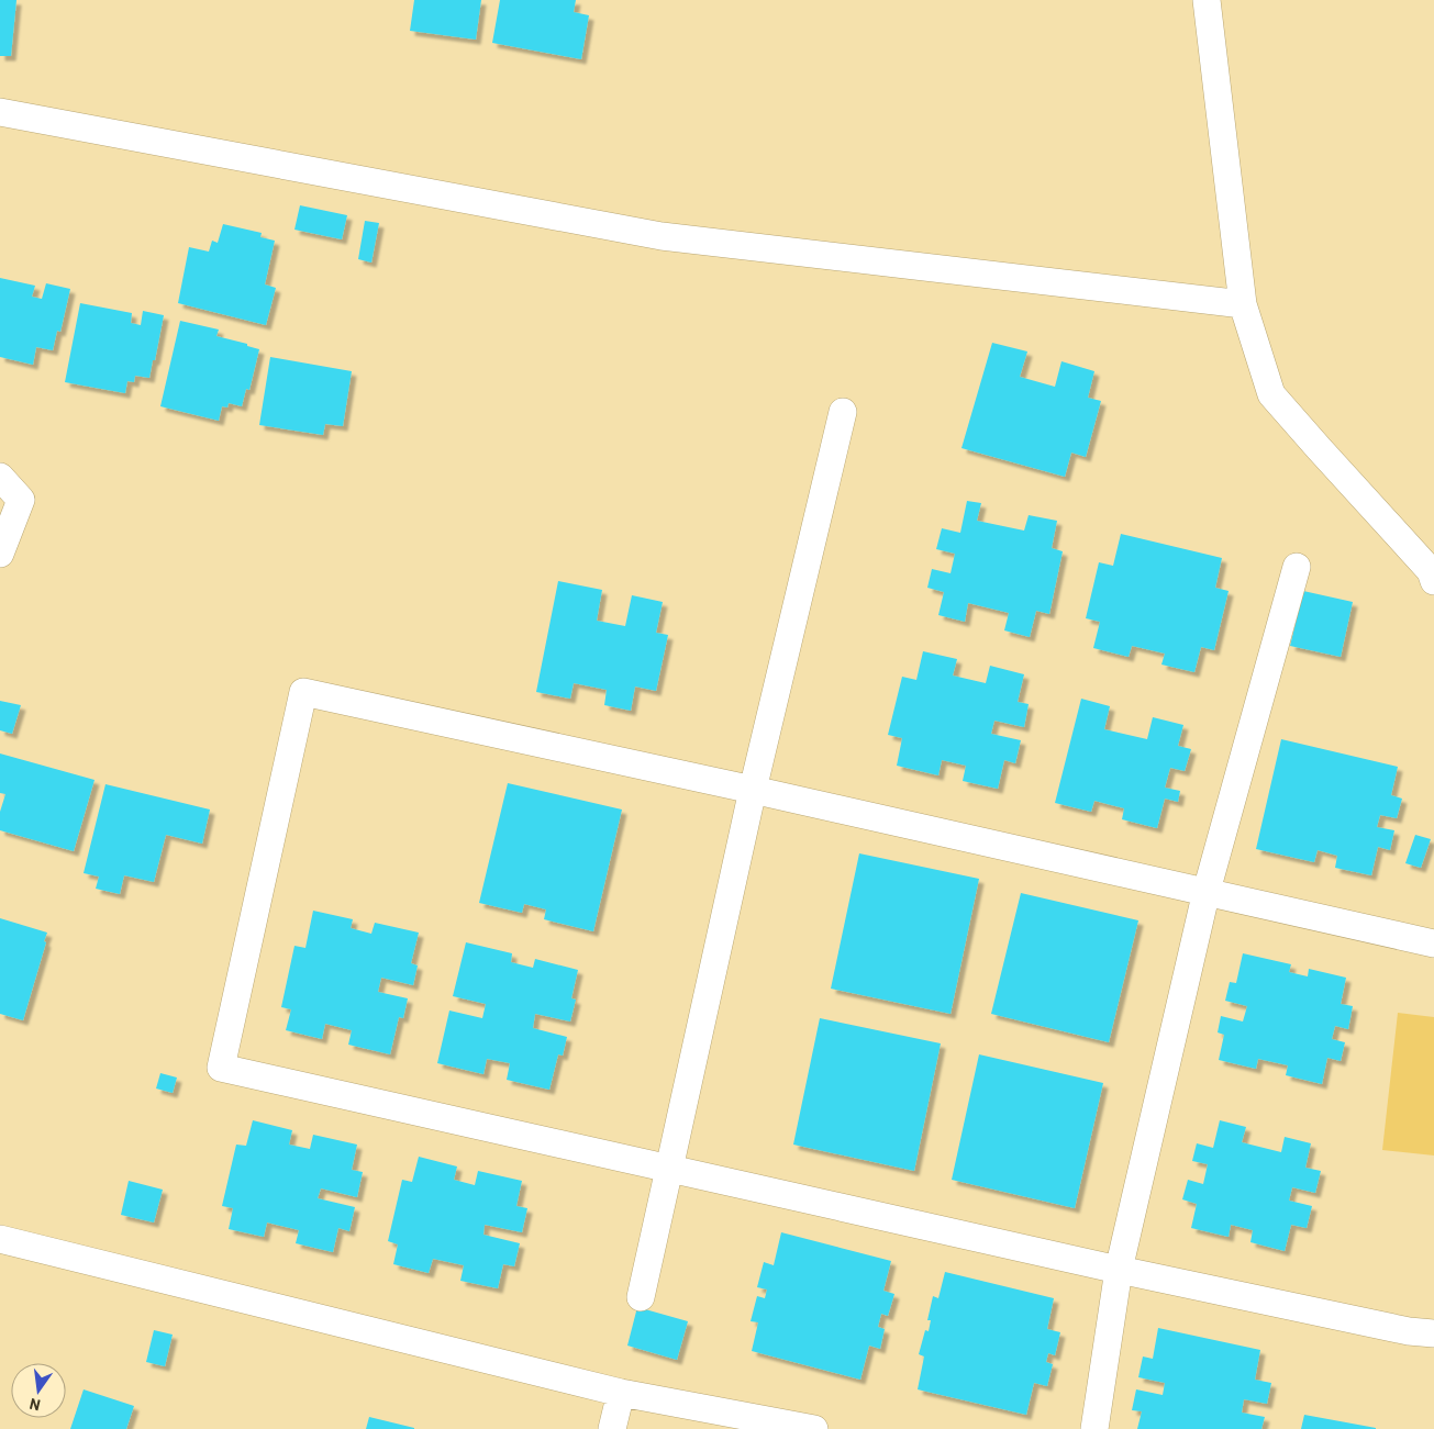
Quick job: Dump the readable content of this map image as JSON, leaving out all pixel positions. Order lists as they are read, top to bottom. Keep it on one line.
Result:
{"north":"bottom"}
